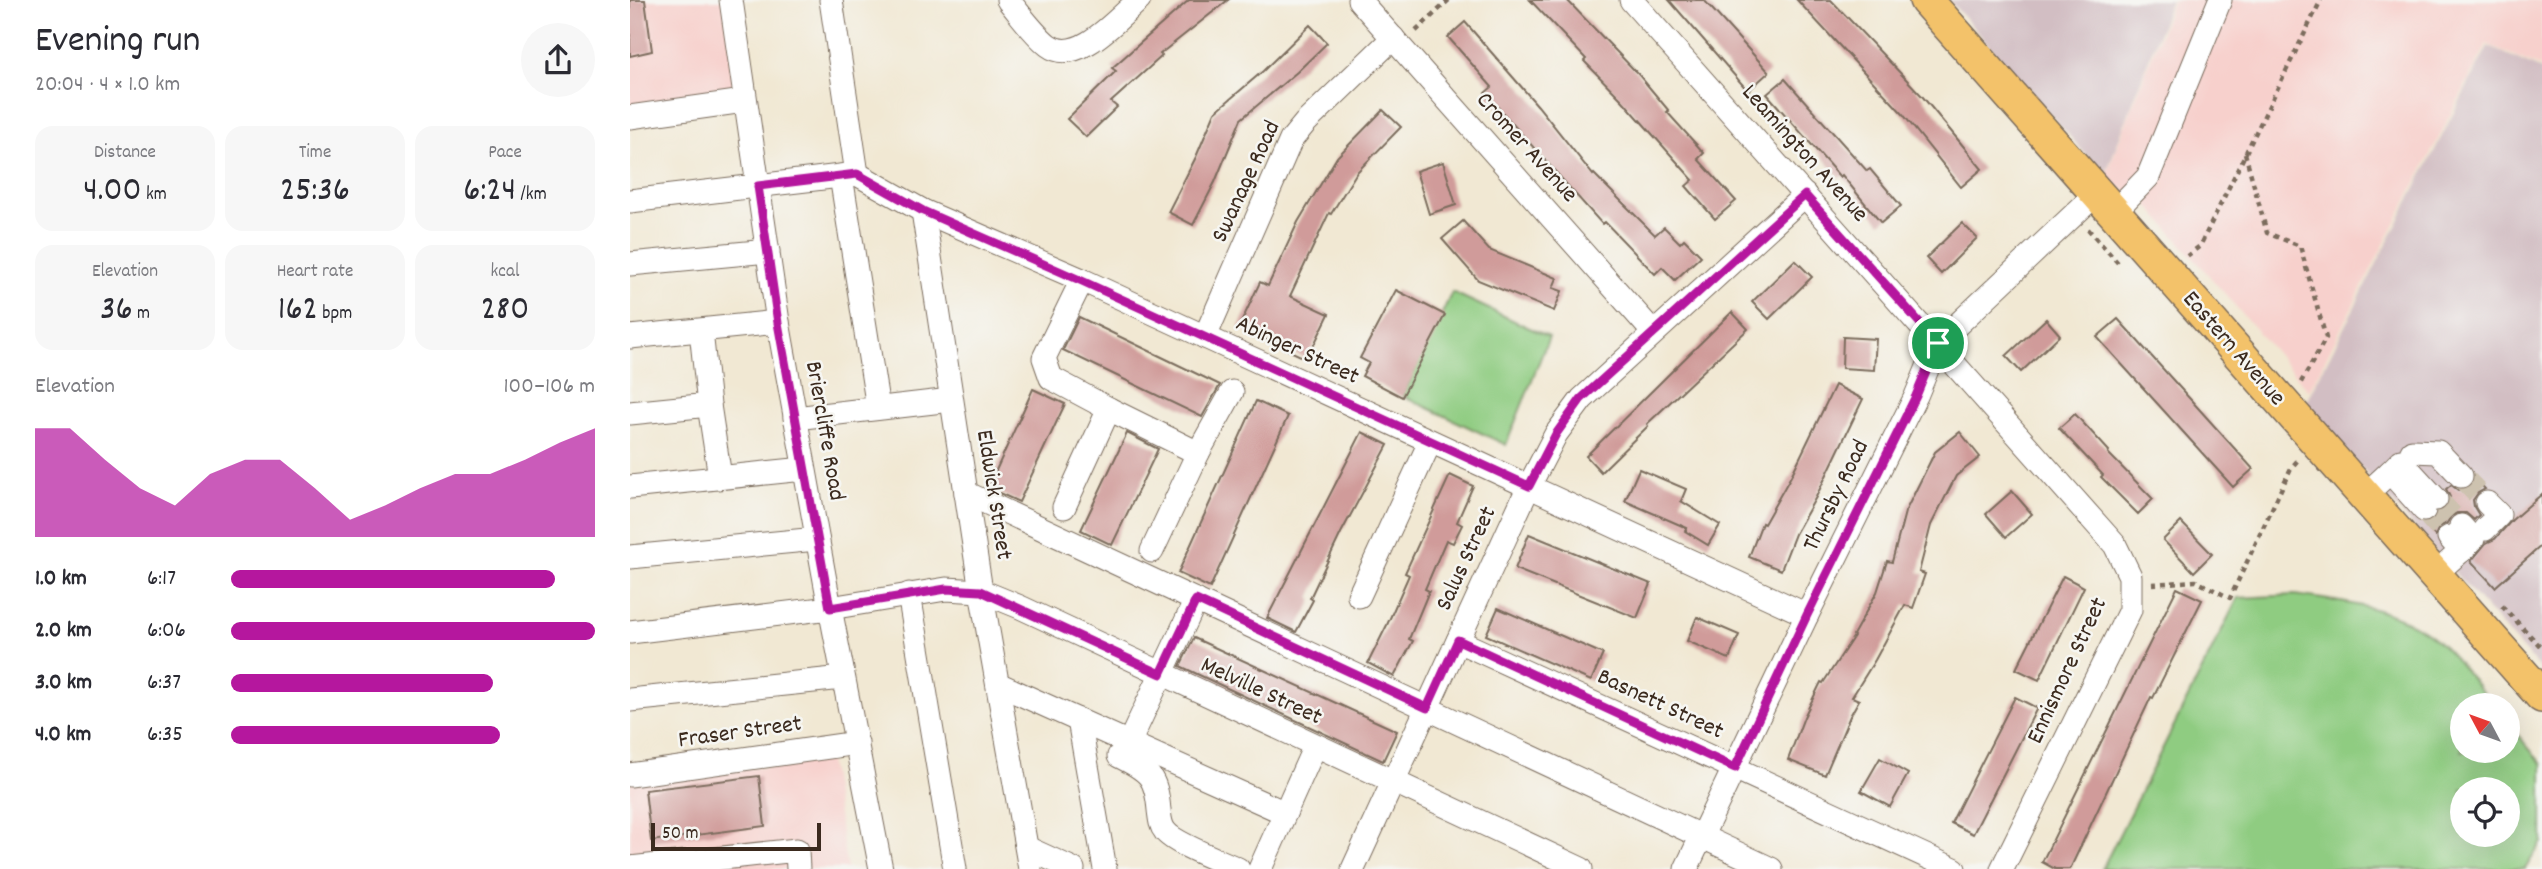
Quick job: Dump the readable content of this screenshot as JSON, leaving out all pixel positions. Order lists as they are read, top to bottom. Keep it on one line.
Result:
{"streets":{"highway":["Eastern Avenue"],"street":["Cromer Avenue","Leamington Avenue","Swanage Road","Abinger Street","Briercliffe Road","Eldwick Street","Thursby Road","Salus Street","Ennismore Street","Melville Street","Basnett Street","Fraser Street"]},"crossings":[["Cromer Avenue","Swanage Road"],["Cromer Avenue","Salus Street"],["Leamington Avenue","Thursby Road"],["Leamington Avenue","Salus Street"],["Leamington Avenue","Ennismore Street"],["Swanage Road","Abinger Street"],["Eastern Avenue","Thursby Road"],["Abinger Street","Eldwick Street"],["Abinger Street","Thursby Road"],["Abinger Street","Salus Street"],["Briercliffe Road","Melville Street"],["Briercliffe Road","Fraser Street"],["Eldwick Street","Melville Street"],["Thursby Road","Ennismore Street"],["Thursby Road","Basnett Street"],["Salus Street","Melville Street"],["Salus Street","Basnett Street"]],"scale_bar":"50 m","north":"top left","page":{"heading":["Evening run","20:04 · 4 × 1.0 km"],"stats":[["Distance","4.00 km"],["Time","25:36"],["Pace","6:24 /km"],["Elevation","36 m"],["Heart rate","162 bpm"],["kcal","280"]],"chart":["Elevation","100–106 m"],"list":[{"name":"1.0 km","note":"6:17"},{"name":"2.0 km","note":"6:06"},{"name":"3.0 km","note":"6:37"},{"name":"4.0 km","note":"6:35"}],"scale":"50 m"}}
